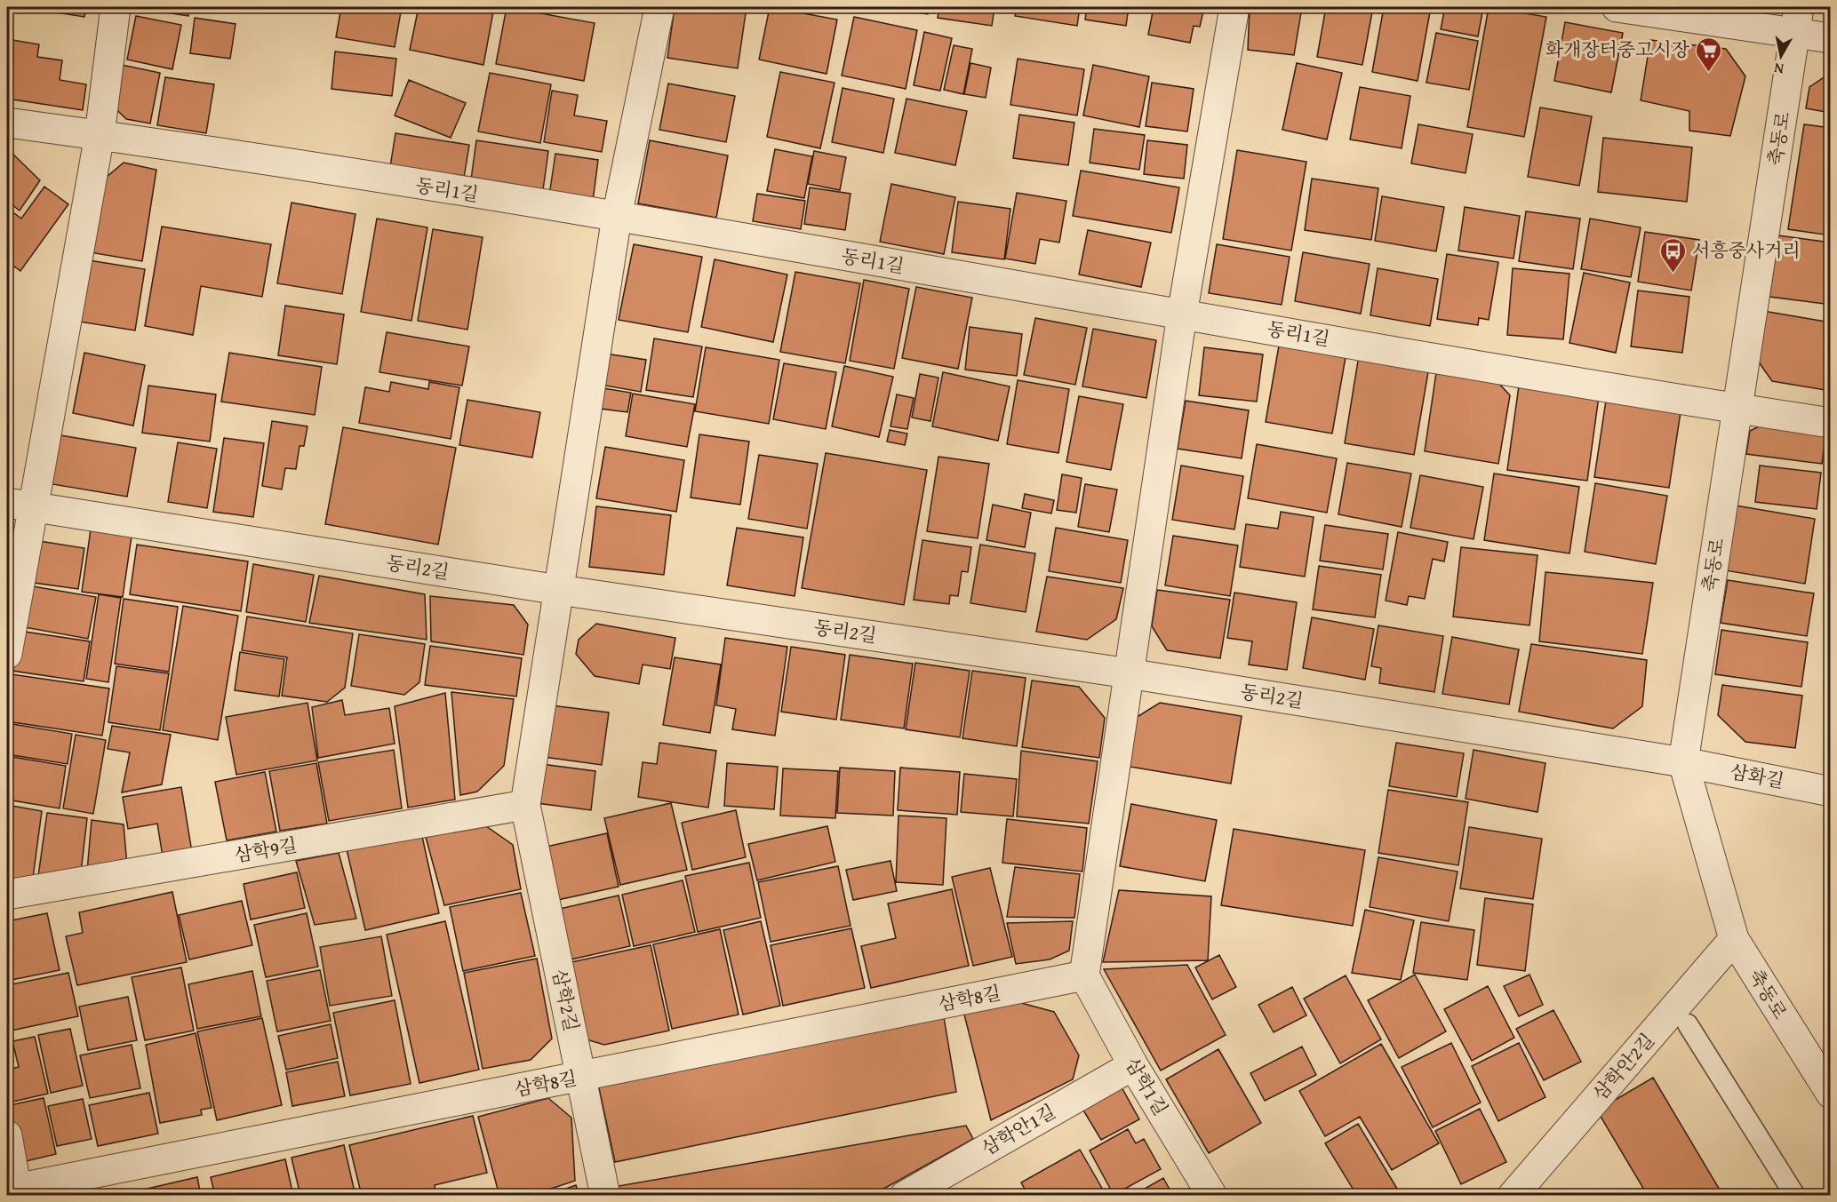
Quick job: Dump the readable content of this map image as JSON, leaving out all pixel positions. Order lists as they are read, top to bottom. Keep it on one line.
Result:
{"streets":{"street":["축동로","동리1길","동리2길","삼화길","삼학9길","삼학8길","삼학2길","삼학안2길","삼학1길","삼학안1길"]},"crossings":[["축동로","동리1길"],["축동로","동리2길"],["축동로","삼화길"],["축동로","삼학안2길"],["동리2길","삼화길"],["삼학9길","삼학2길"],["삼학8길","삼학2길"],["삼학8길","삼학1길"],["삼학1길","삼학안1길"]],"places":{"supermarket":["화개장터중고시장"],"bus stop":["서흥중사거리"]},"north":"bottom"}
